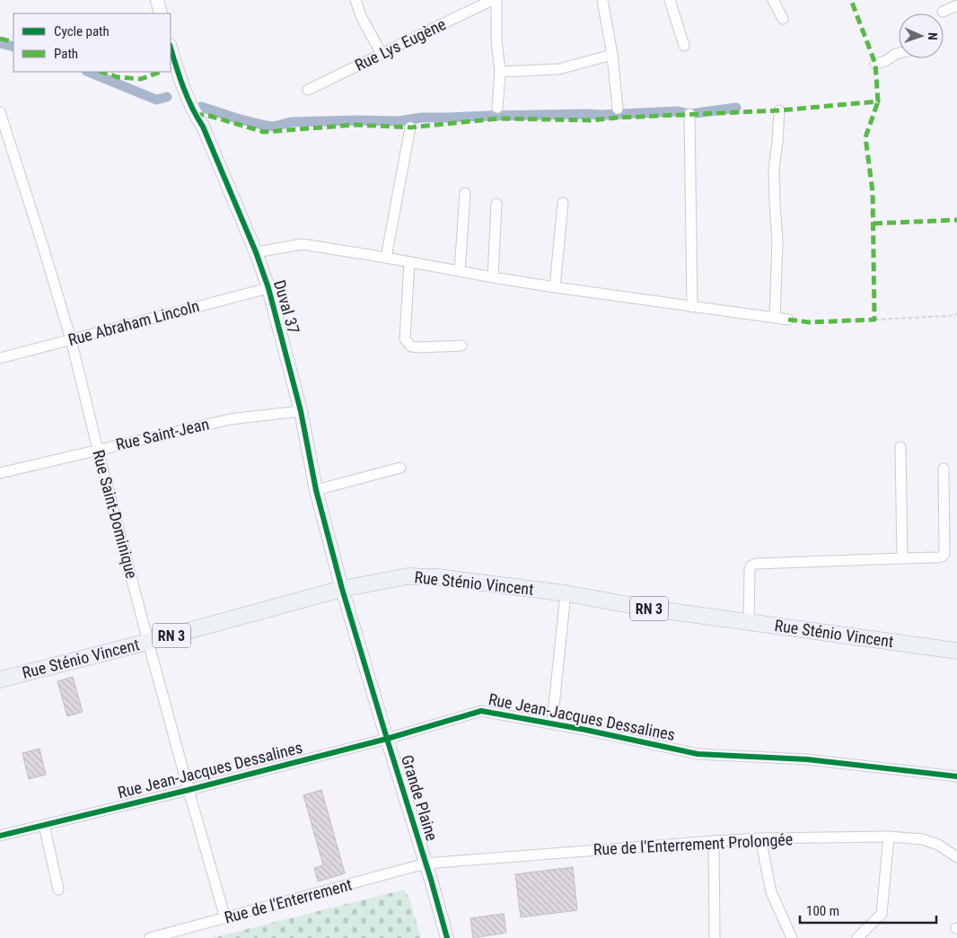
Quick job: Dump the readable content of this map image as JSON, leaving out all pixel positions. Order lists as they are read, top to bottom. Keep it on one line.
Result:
{"streets":{"main road":["Rue Sténio Vincent","RN 3"],"street":["Rue Lys Eugène","Duval 37","Rue Abraham Lincoln","Rue Saint-Jean","Rue Saint-Dominique","Rue Jean-Jacques Dessalines","Grande Plaine","Rue de l'Enterrement Prolongée","Rue de l'Enterrement"]},"crossings":[["Duval 37","Rue Abraham Lincoln"],["Duval 37","Rue Saint-Jean"],["Duval 37","Rue Sténio Vincent"],["Duval 37","Grande Plaine"],["Rue Abraham Lincoln","Rue Saint-Dominique"],["Rue Saint-Jean","Rue Saint-Dominique"],["Rue Saint-Dominique","Rue Sténio Vincent"],["Rue Saint-Dominique","Rue Jean-Jacques Dessalines"],["Rue Saint-Dominique","Rue de l'Enterrement"],["Rue Sténio Vincent","Grande Plaine"],["Rue Jean-Jacques Dessalines","Grande Plaine"],["Grande Plaine","Rue de l'Enterrement Prolongée"],["Grande Plaine","Rue de l'Enterrement"],["Rue de l'Enterrement Prolongée","Rue de l'Enterrement"]],"legend":["Cycle path","Path"],"scale_bar":"100 m","north":"right"}
